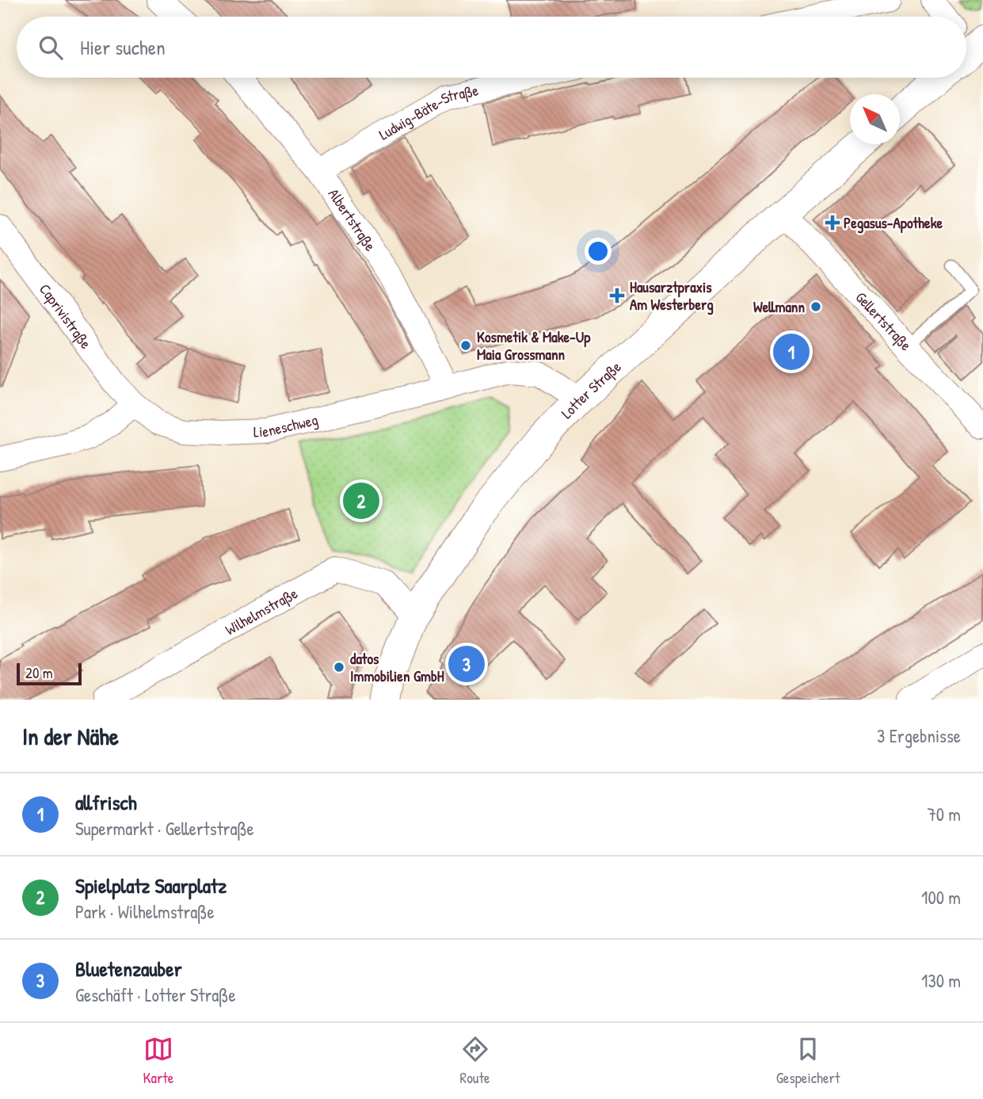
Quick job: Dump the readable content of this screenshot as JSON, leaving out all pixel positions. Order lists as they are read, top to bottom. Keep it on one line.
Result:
{"streets":{"street":["Ludwig-Bäte-Straße","Albertstraße","Caprivistraße","Gellertstraße","Lotter Straße","Lieneschweg","Wilhelmstraße"]},"crossings":[["Ludwig-Bäte-Straße","Albertstraße"],["Albertstraße","Lieneschweg"],["Caprivistraße","Lieneschweg"],["Gellertstraße","Lotter Straße"],["Lotter Straße","Lieneschweg"],["Lotter Straße","Wilhelmstraße"]],"places":{"health":["Pegasus-Apotheke","Hausarztpraxis Am Westerberg"],"other":["Wellmann","Kosmetik & Make-Up Maia Grossmann","datos Immobilien GmbH"]},"scale_bar":"20 m","north":"top left","page":{"search":"Hier suchen","pins":["1","2","3"],"scale":"20 m","heading":["In der Nähe","3 Ergebnisse"],"list":[{"mark":"1","name":"allfrisch","note":"Supermarkt · Gellertstraße","value":"70 m"},{"mark":"2","name":"Spielplatz Saarplatz","note":"Park · Wilhelmstraße","value":"100 m"},{"mark":"3","name":"Bluetenzauber","note":"Geschäft · Lotter Straße","value":"130 m"}],"nav":["Karte","Route","Gespeichert"]}}
